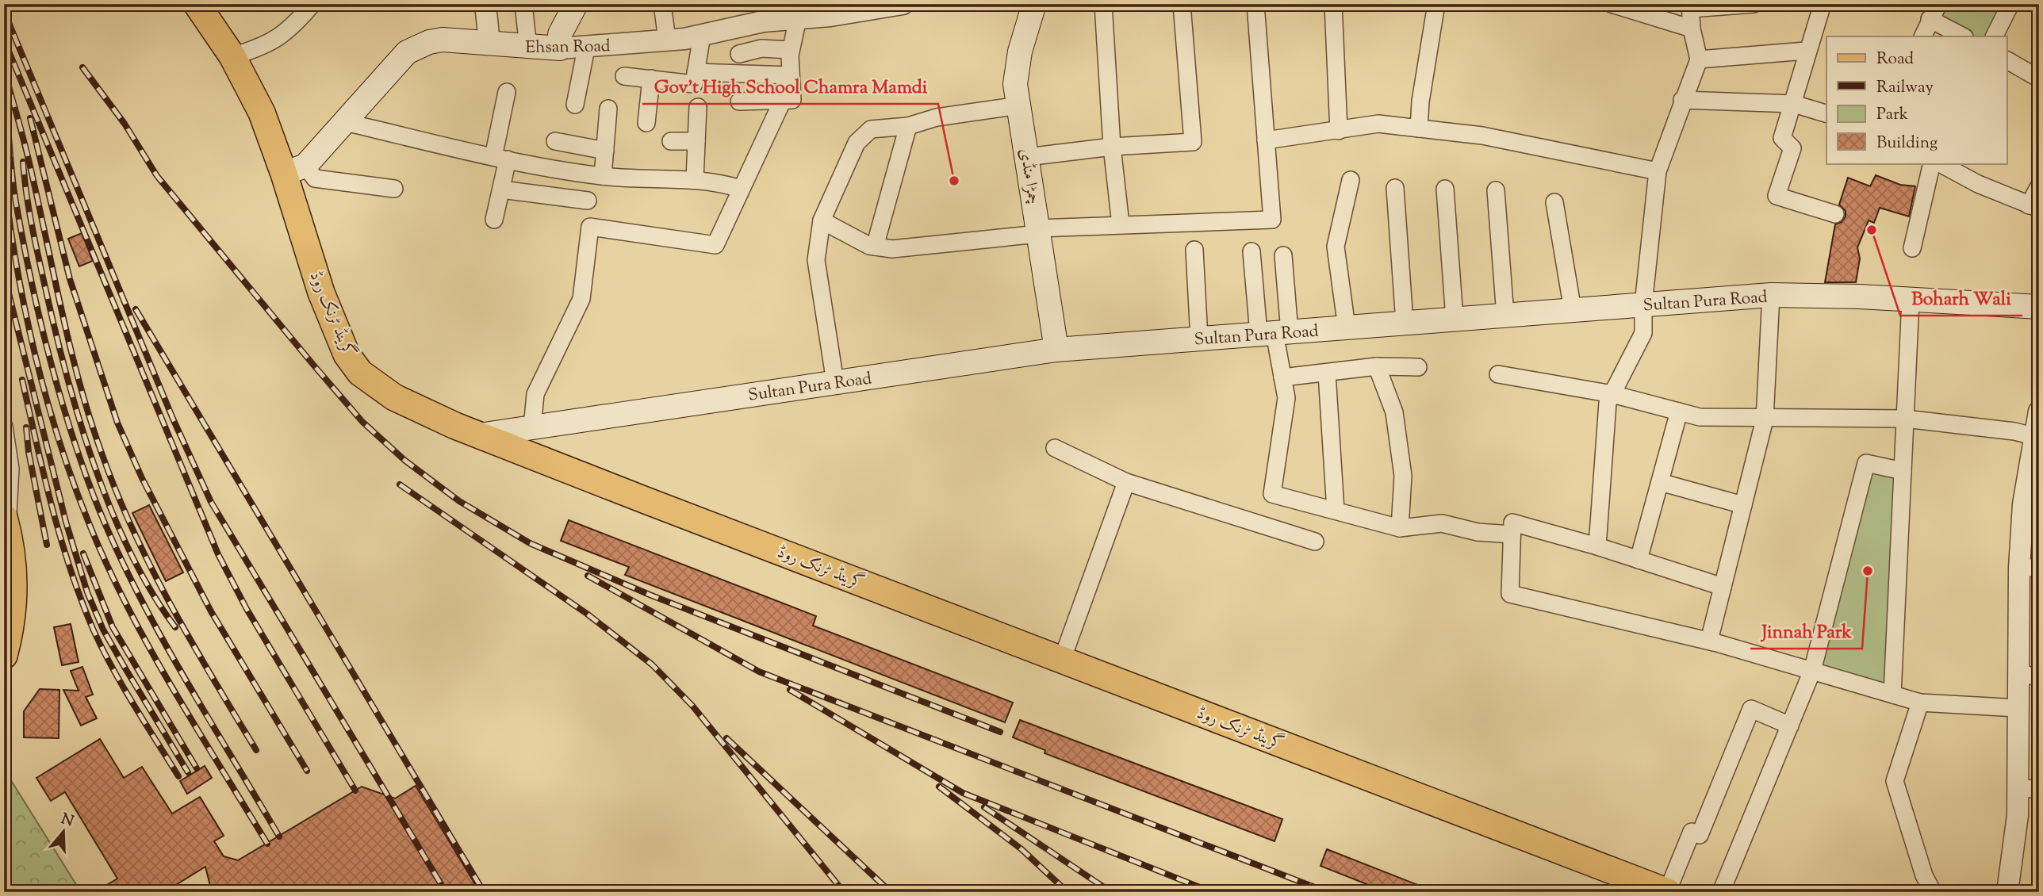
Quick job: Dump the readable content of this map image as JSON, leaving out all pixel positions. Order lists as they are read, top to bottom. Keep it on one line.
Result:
{"streets":{"main road":["Ehsan Road","چمڑا منڈی","Sultan Pura Road","گرینڈ ٹرنک روڈ"]},"crossings":[["Ehsan Road","گرینڈ ٹرنک روڈ"],["چمڑا منڈی","Sultan Pura Road"],["Sultan Pura Road","گرینڈ ٹرنک روڈ"]],"places":["Gov't High School Chamra Mamdi","Boharh Wali","Jinnah Park"],"legend":["Road","Railway","Park","Building"],"north":"top"}
